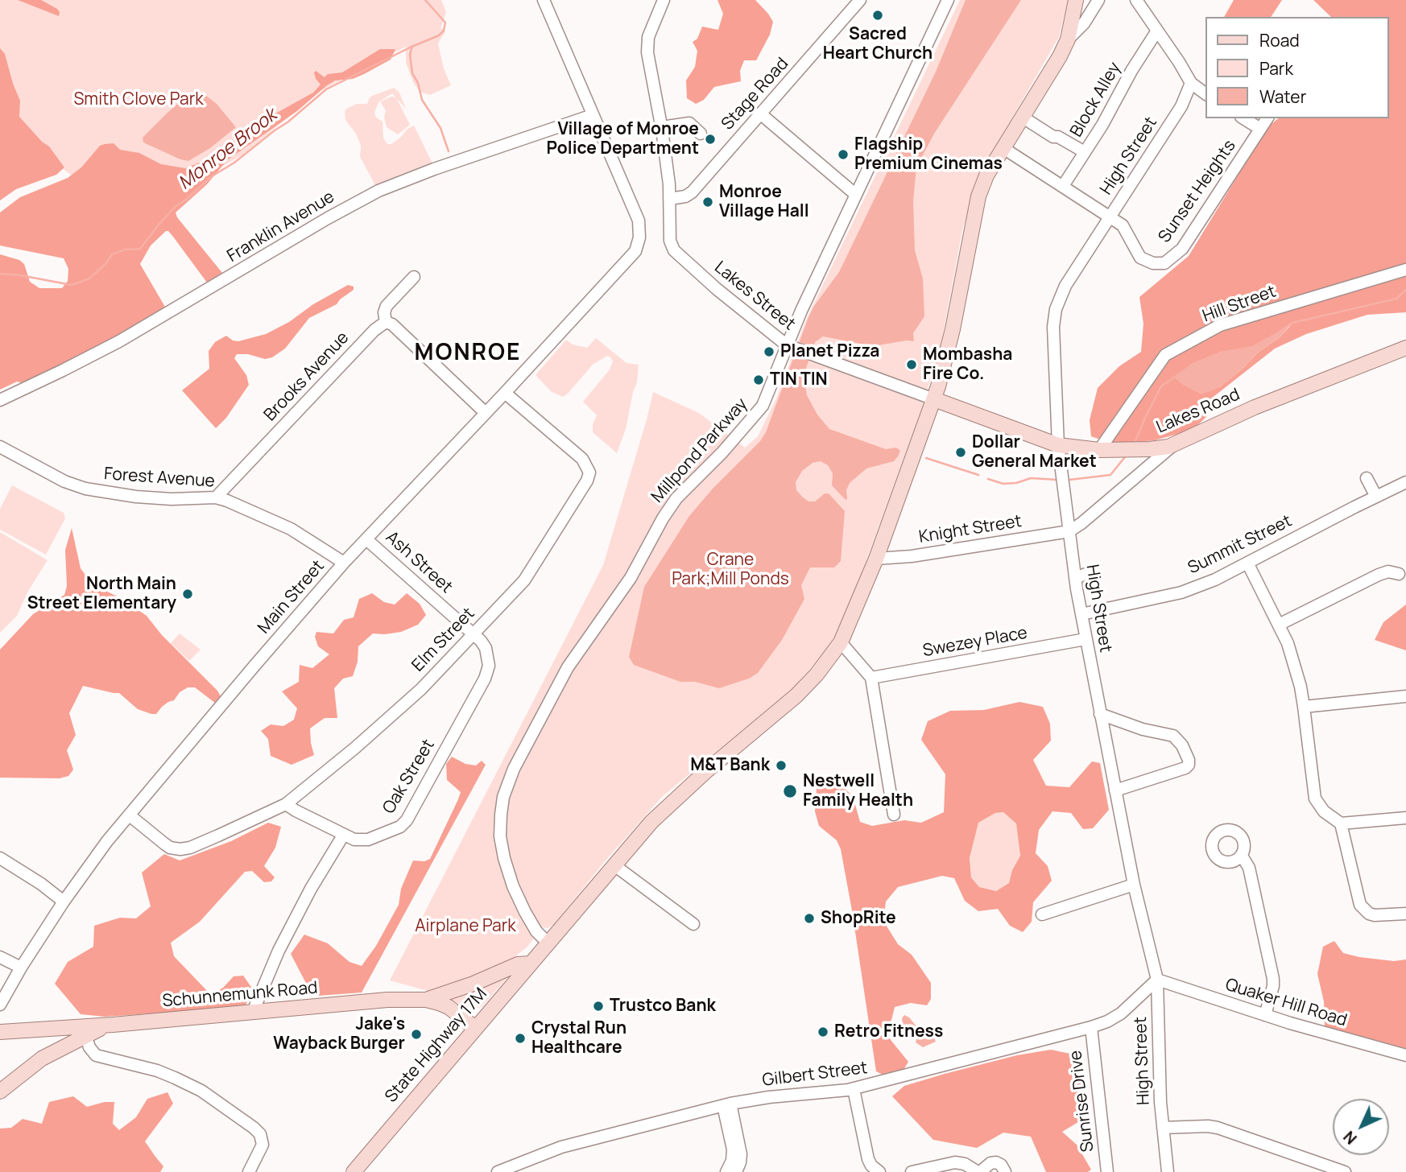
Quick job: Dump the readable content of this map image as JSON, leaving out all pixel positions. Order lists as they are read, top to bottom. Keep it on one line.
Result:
{"streets":{"main road":["Lakes Road","Schunnemunk Road","State Highway 17M"],"street":["Stage Road","Block Alley","High Street","Sunset Heights","Franklin Avenue","Lakes Street","Hill Street","Brooks Avenue","Millpond Parkway","Forest Avenue","Knight Street","Summit Street","Ash Street","Main Street","Elm Street","Swezey Place","Oak Street","Quaker Hill Road","Gilbert Street","Sunrise Drive"]},"crossings":[["Stage Road","Lakes Street"],["High Street","Sunset Heights"],["High Street","Lakes Road"],["High Street","Knight Street"],["High Street","Summit Street"],["High Street","Swezey Place"],["High Street","Quaker Hill Road"],["High Street","Gilbert Street"],["Franklin Avenue","Main Street"],["Lakes Street","Lakes Road"],["Lakes Street","Millpond Parkway"],["Lakes Street","State Highway 17M"],["Hill Street","Lakes Road"],["Brooks Avenue","Forest Avenue"],["Lakes Road","State Highway 17M"],["Millpond Parkway","State Highway 17M"],["Forest Avenue","Main Street"],["Knight Street","State Highway 17M"],["Ash Street","Main Street"],["Ash Street","Elm Street"],["Ash Street","Oak Street"],["Main Street","Elm Street"],["Elm Street","Oak Street"],["Schunnemunk Road","State Highway 17M"],["Quaker Hill Road","Gilbert Street"],["Gilbert Street","Sunrise Drive"]],"districts":["MONROE"],"water":["Monroe Brook"],"parks":["Smith Clove Park","Crane Park;Mill Ponds","Airplane Park"],"places":["Sacred Heart Church","Village of Monroe Police Department","Flagship Premium Cinemas","Monroe Village Hall","Planet Pizza","Mombasha Fire Co.","TIN TIN","Dollar General Market","North Main Street Elementary","M&T Bank","Nestwell Family Health","ShopRite","Trustco Bank","Retro Fitness","Jake's Wayback Burger","Crystal Run Healthcare"],"legend":["Road","Park","Water"],"north":"bottom left"}
